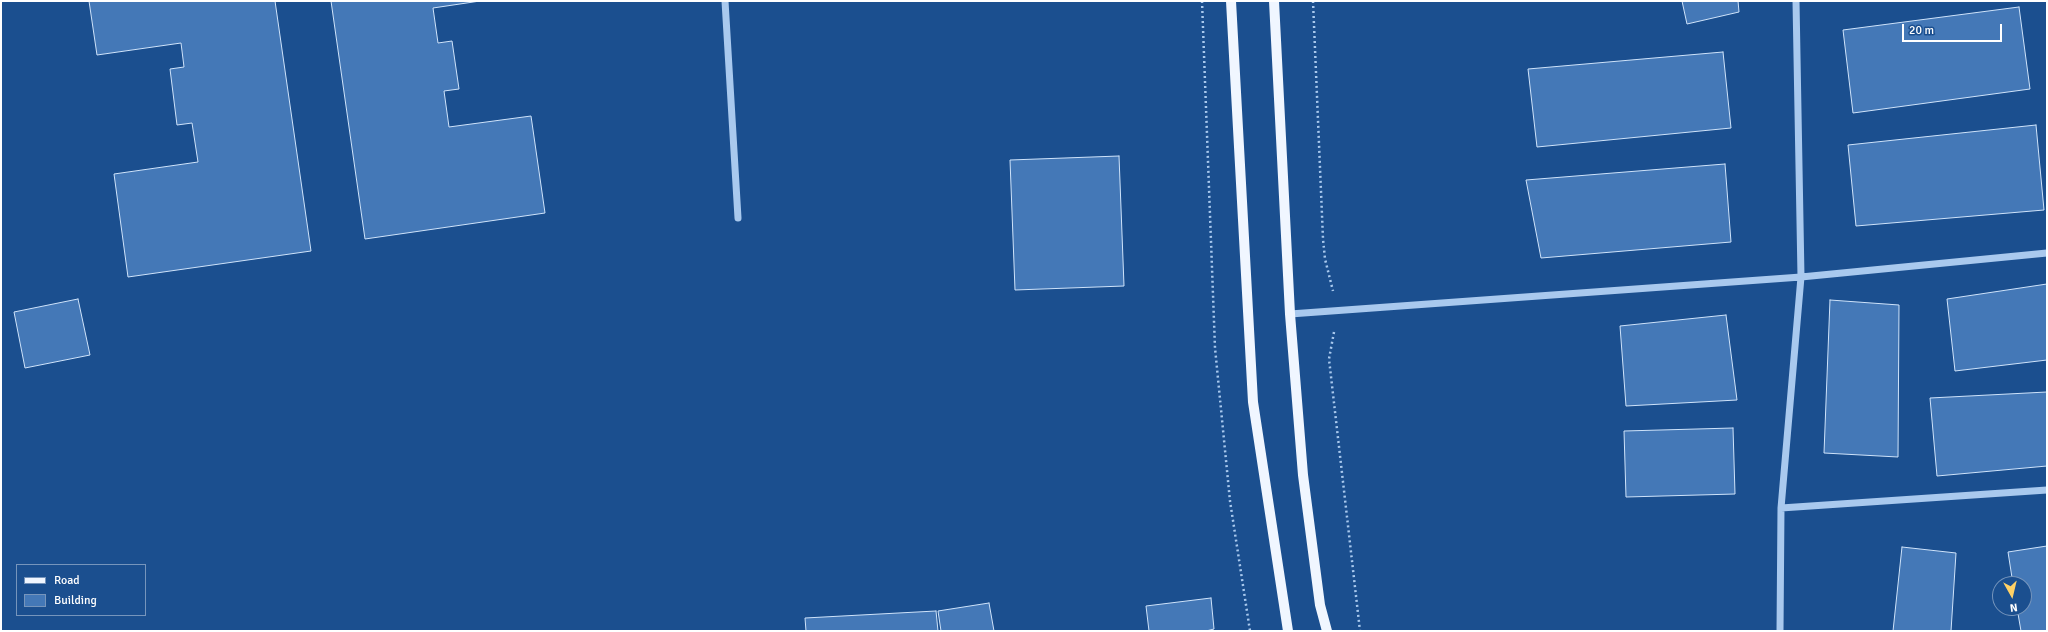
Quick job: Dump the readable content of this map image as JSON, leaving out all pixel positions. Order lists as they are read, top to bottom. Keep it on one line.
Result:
{"legend":["Road","Building"],"scale_bar":"20 m","north":"bottom"}
